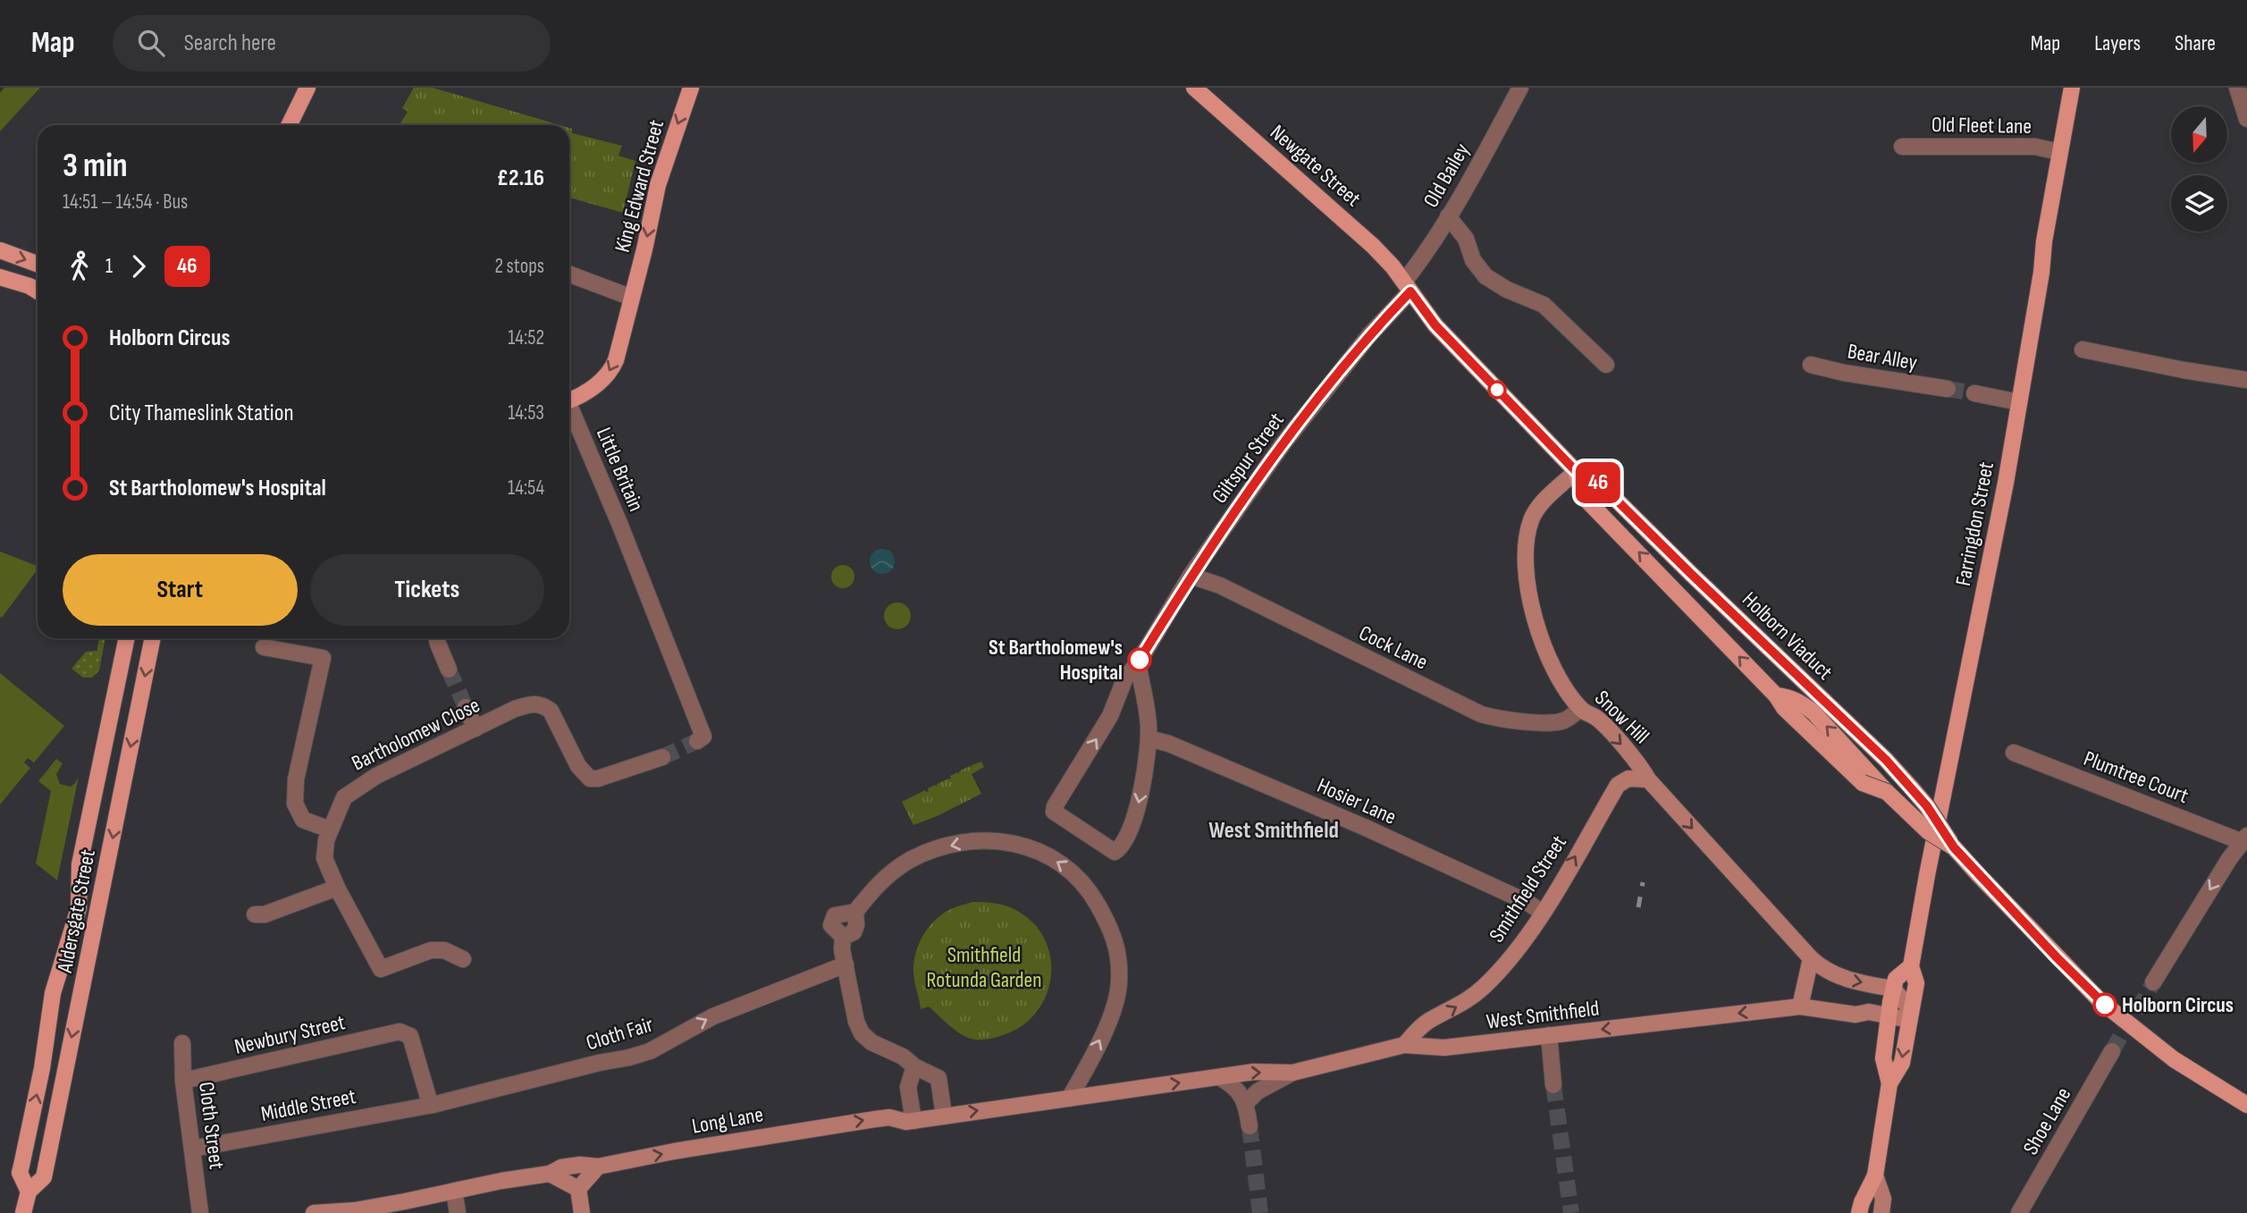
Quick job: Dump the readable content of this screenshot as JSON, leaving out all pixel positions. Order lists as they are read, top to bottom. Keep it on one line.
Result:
{"streets":{"main road":["Newgate Street","King Edward Street","Little Britain","Farringdon Street","Holborn Viaduct","Aldersgate Street"],"street":["Old Fleet Lane","Old Bailey","Bear Alley","Giltspur Street","Cock Lane","Snow Hill","Bartholomew Close","Plumtree Court","Hosier Lane","Smithfield Street","West Smithfield","Cloth Fair","Newbury Street","Middle Street","Long Lane","Shoe Lane","Cloth Street"]},"crossings":[["Old Fleet Lane","Farringdon Street"],["Newgate Street","Old Bailey"],["Newgate Street","Giltspur Street"],["Newgate Street","Holborn Viaduct"],["Old Bailey","Giltspur Street"],["Old Bailey","Holborn Viaduct"],["King Edward Street","Little Britain"],["Giltspur Street","Holborn Viaduct"],["Giltspur Street","Cock Lane"],["Farringdon Street","Snow Hill"],["Farringdon Street","West Smithfield"],["Holborn Viaduct","Snow Hill"],["Cock Lane","Snow Hill"],["Snow Hill","Smithfield Street"],["Hosier Lane","Smithfield Street"],["Smithfield Street","West Smithfield"],["West Smithfield","Long Lane"],["Cloth Fair","Newbury Street"],["Cloth Fair","Middle Street"],["Newbury Street","Middle Street"],["Newbury Street","Cloth Street"],["Middle Street","Cloth Street"]],"one_way":["King Edward Street","Snow Hill","Smithfield Street","Cloth Fair","Long Lane"],"districts":["West Smithfield"],"parks":["Smithfield Rotunda Garden"],"places":["St Bartholomew's Hospital","Holborn Circus"],"lines":["bus line 46"],"north":"bottom","page":{"header":"Map","search":"Search here","nav":["Map","Layers","Share"],"on_map":"46","heading":["3 min","14:51 – 14:54 · Bus","£2.16"],"legs":["1","46","2 stops"],"list":[{"name":"Holborn Circus","value":"14:52"},{"name":"City Thameslink Station","value":"14:53"},{"name":"St Bartholomew's Hospital","value":"14:54"}],"buttons":["Start","Tickets"]}}
